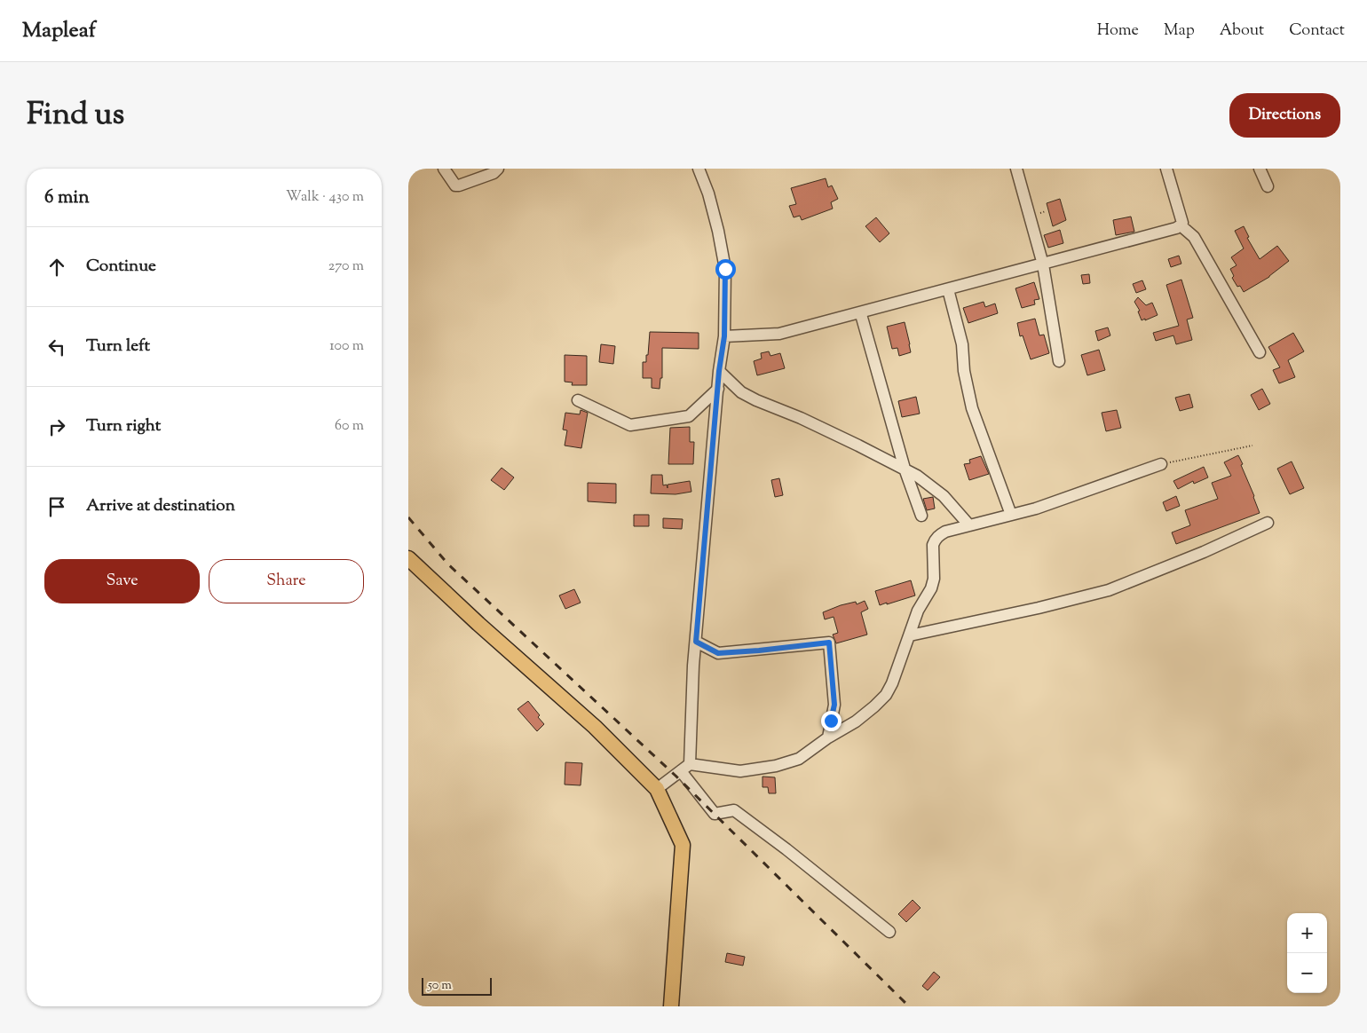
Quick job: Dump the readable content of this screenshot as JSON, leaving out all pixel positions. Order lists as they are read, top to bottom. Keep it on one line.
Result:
{"scale_bar":"50 m","page":{"header":"Mapleaf","nav":["Home","Map","About","Contact"],"title":"Find us","buttons":["Directions",["Save","Share"]],"heading":["6 min","Walk · 430 m"],"list":[["Continue","270 m"],["Turn left","100 m"],["Turn right","60 m"],"Arrive at destination"],"map_buttons":["+","−"],"scale":"50 m"}}
